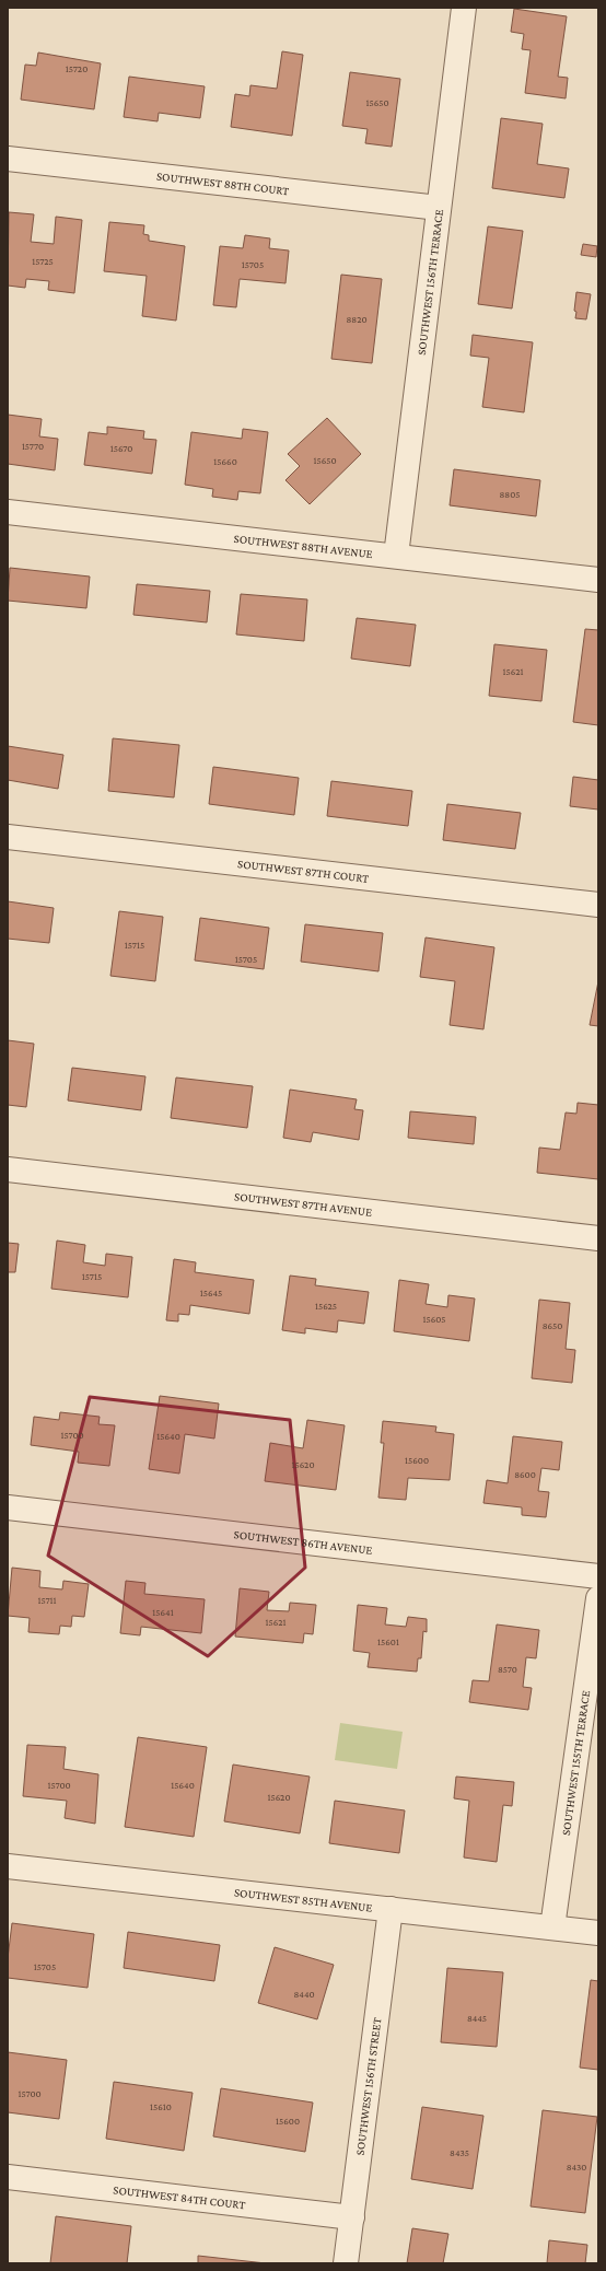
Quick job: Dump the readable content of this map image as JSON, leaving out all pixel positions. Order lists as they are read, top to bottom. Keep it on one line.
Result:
{"streets":{"street":["SOUTHWEST 88TH COURT","SOUTHWEST 156TH TERRACE","SOUTHWEST 88TH AVENUE","SOUTHWEST 87TH COURT","SOUTHWEST 87TH AVENUE","SOUTHWEST 86TH AVENUE","SOUTHWEST 155TH TERRACE","SOUTHWEST 85TH AVENUE","SOUTHWEST 156TH STREET","SOUTHWEST 84TH COURT"]},"crossings":[["SOUTHWEST 88TH COURT","SOUTHWEST 156TH TERRACE"],["SOUTHWEST 156TH TERRACE","SOUTHWEST 88TH AVENUE"],["SOUTHWEST 155TH TERRACE","SOUTHWEST 85TH AVENUE"],["SOUTHWEST 85TH AVENUE","SOUTHWEST 156TH STREET"],["SOUTHWEST 156TH STREET","SOUTHWEST 84TH COURT"]],"house_numbers":["15720","15650","15725","15705","8820","15770","15670","15650","15660","8805","15621","15715","15705","15715","15645","15625","15605","8650","15700","15640","15600","15620","8600","15711","15641","15621","15601","8570","15700","15640","15620","15705","8440","8445","15700","15610","15600","8435","8430"]}
